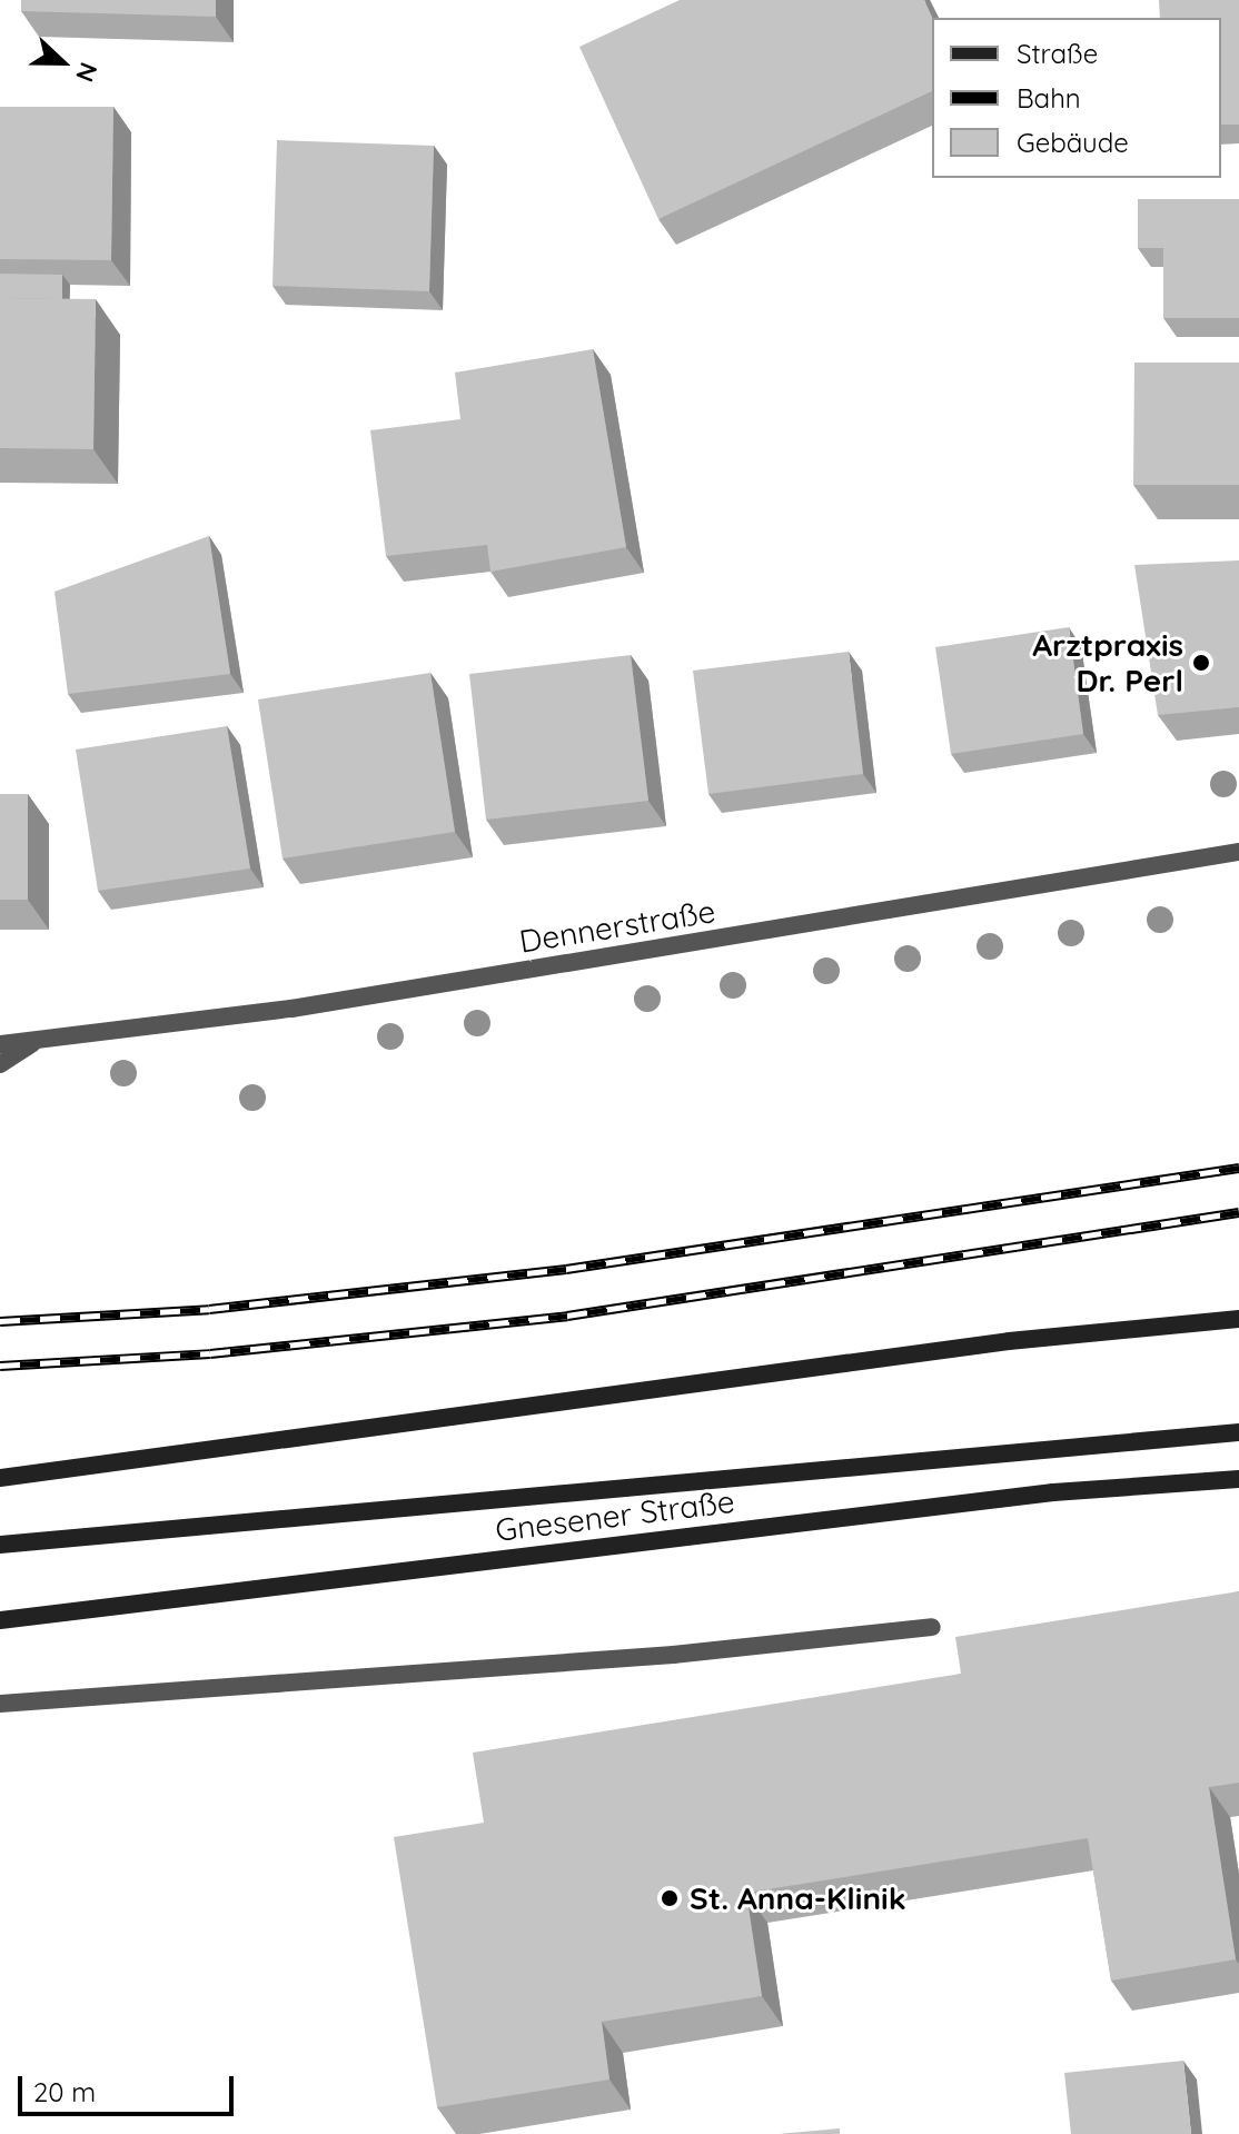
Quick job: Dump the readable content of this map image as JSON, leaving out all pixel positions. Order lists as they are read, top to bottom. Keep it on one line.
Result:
{"streets":{"main road":["Gnesener Straße"],"street":["Dennerstraße"]},"places":["Arztpraxis Dr. Perl","St. Anna-Klinik"],"legend":["Straße","Bahn","Gebäude"],"scale_bar":"20 m","north":"right"}
